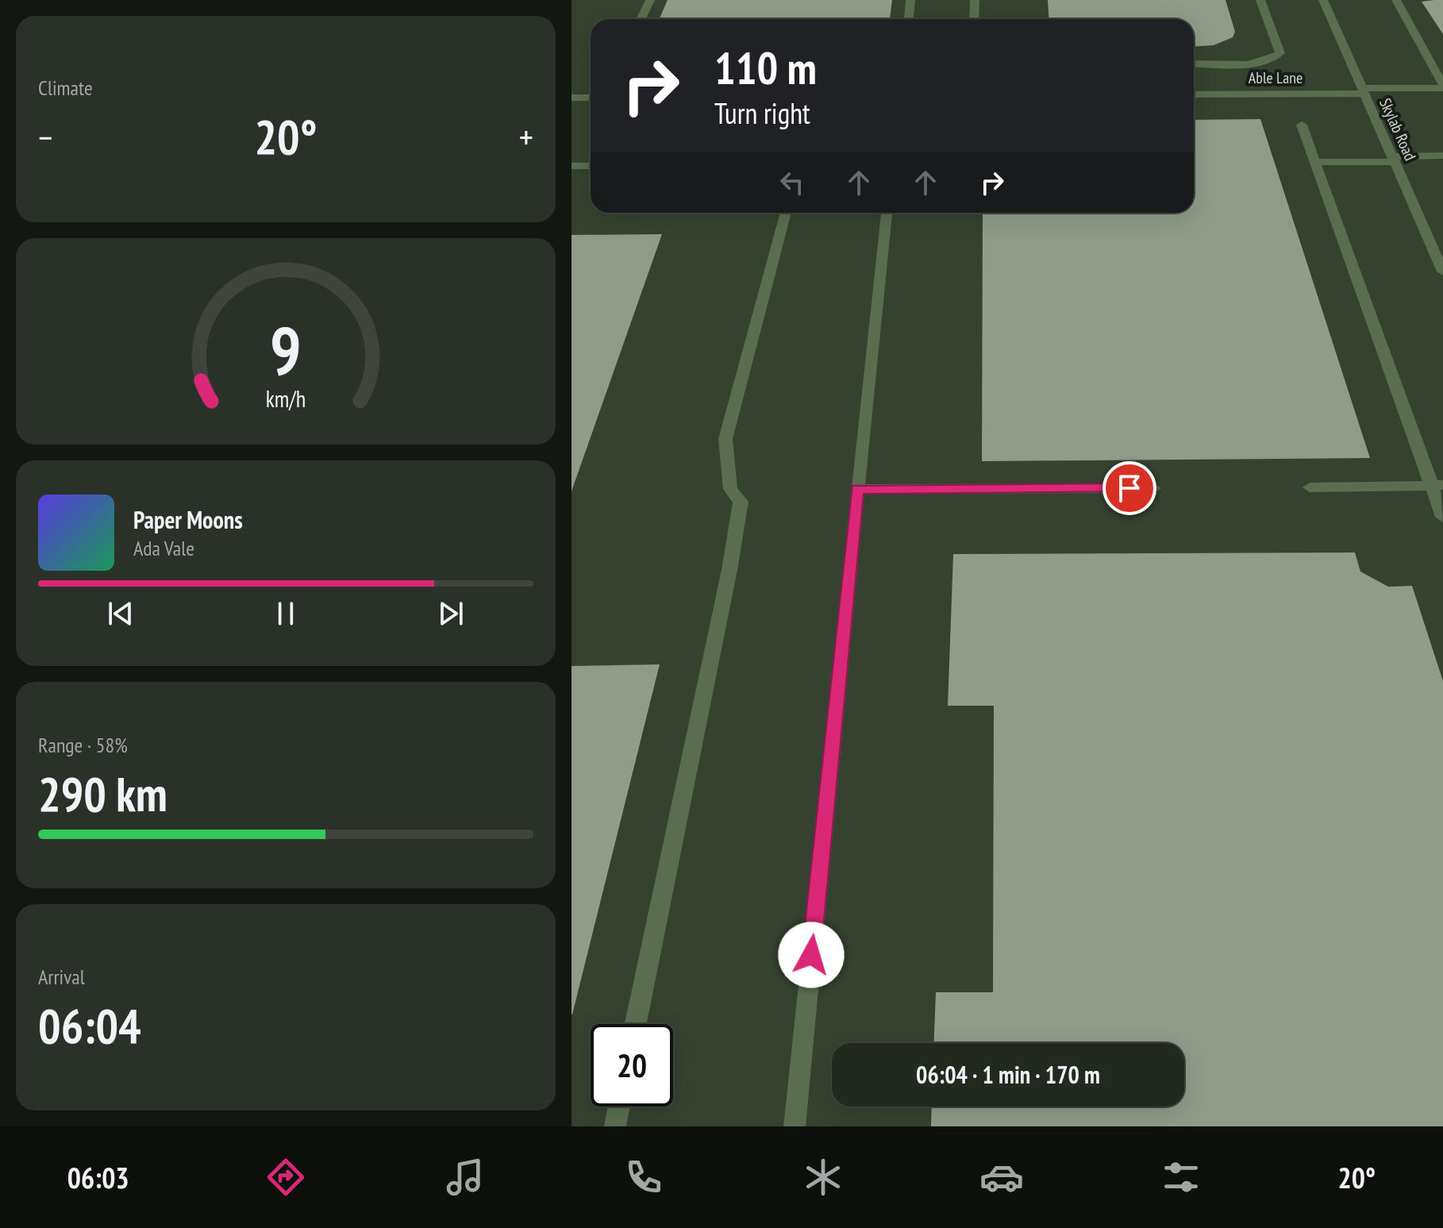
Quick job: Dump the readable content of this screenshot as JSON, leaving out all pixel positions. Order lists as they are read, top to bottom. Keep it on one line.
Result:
{"streets":{"street":["Able Lane","Skylab Road"]},"crossings":[["Able Lane","Skylab Road"]],"page":{"tile":["Climate",["Range · 58%","290 km"],["Arrival","06:04"]],"turn":["110 m","Turn right"],"heat":["−","20°","+"],"song":["Paper Moons","Ada Vale"],"limit":"20","trip":"06:04 · 1 min · 170 m","tabs":["06:03","20°"],"gauge":["9","km/h"]}}
